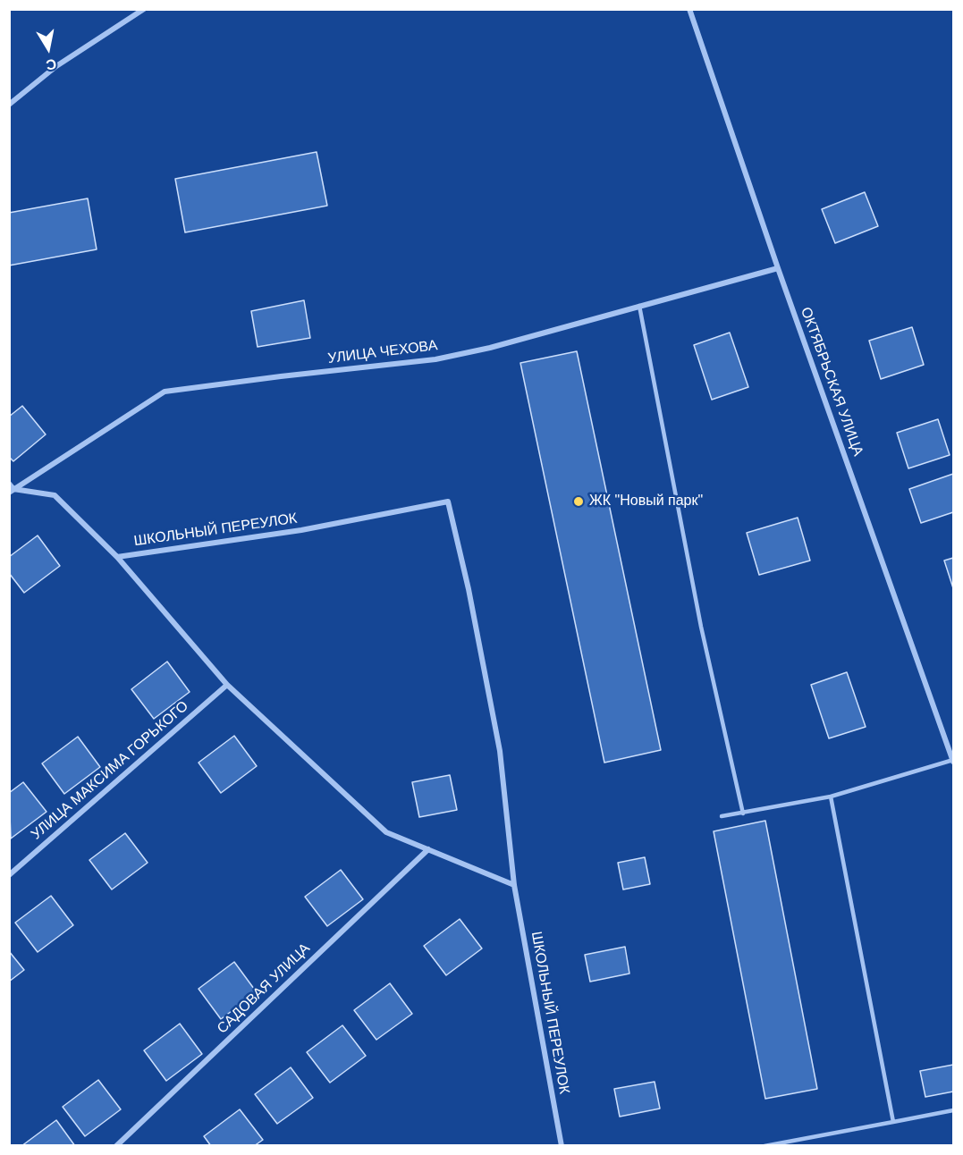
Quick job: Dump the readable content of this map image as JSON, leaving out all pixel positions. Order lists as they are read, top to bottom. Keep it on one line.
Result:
{"streets":{"street":["УЛИЦА ЧЕХОВА","ОКТЯБРЬСКАЯ УЛИЦА","ШКОЛЬНЫЙ ПЕРЕУЛОК","УЛИЦА МАКСИМА ГОРЬКОГО","САДОВАЯ УЛИЦА"]},"crossings":[["УЛИЦА ЧЕХОВА","ОКТЯБРЬСКАЯ УЛИЦА"],["ШКОЛЬНЫЙ ПЕРЕУЛОК","УЛИЦА МАКСИМА ГОРЬКОГО"],["ШКОЛЬНЫЙ ПЕРЕУЛОК","САДОВАЯ УЛИЦА"]],"places":["ЖК \"Новый парк\""],"north":"bottom"}
